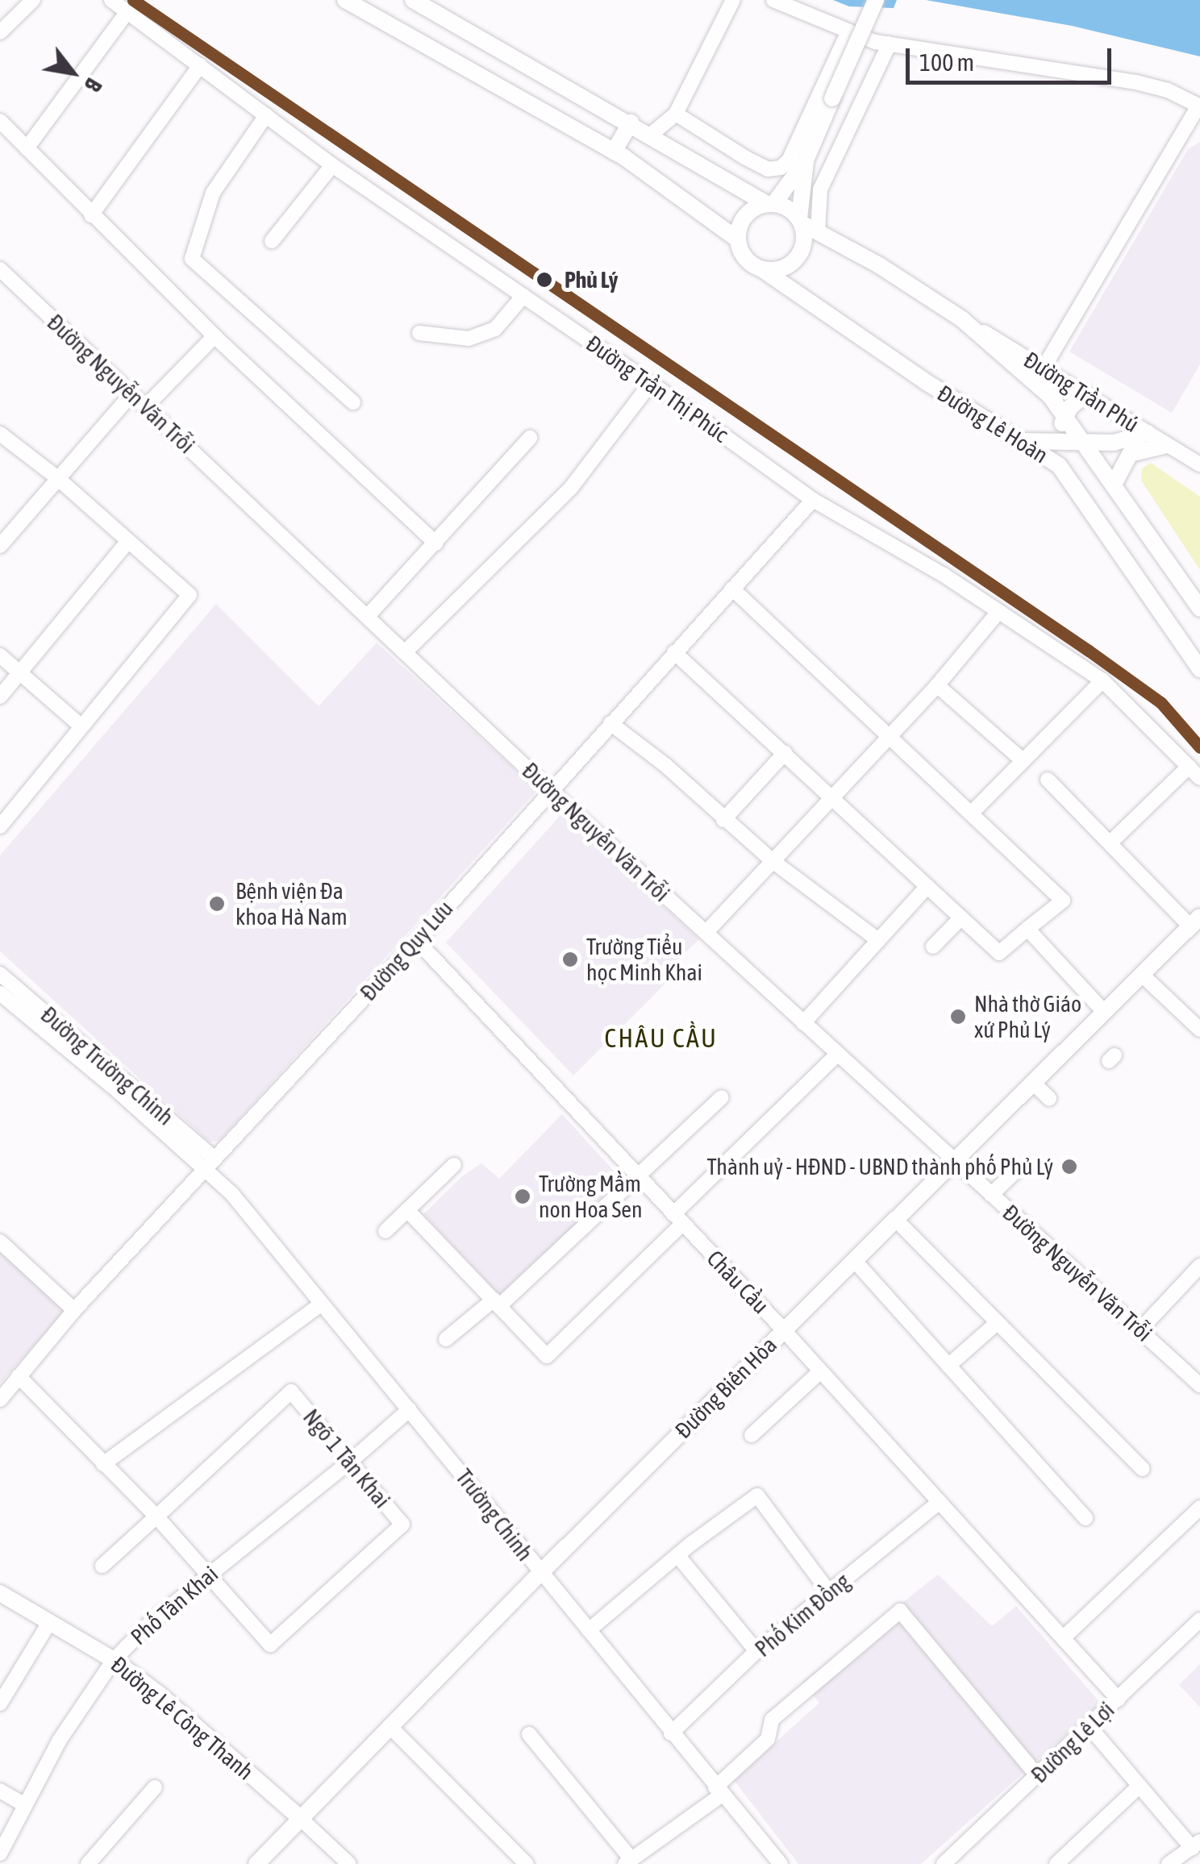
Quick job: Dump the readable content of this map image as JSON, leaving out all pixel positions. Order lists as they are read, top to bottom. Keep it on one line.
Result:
{"streets":{"main road":["Đường Lê Hoàn","Đường Biên Hòa","Đường Lê Công Thanh"],"street":["Đường Nguyễn Văn Trỗi","Đường Trần Thị Phúc","Đường Trần Phú","Đường Quy Lưu","Đường Trường Chinh","Châu Cầu","Ngõ 1 Tân Khai","Trường Chinh","Phố Tân Khai","Phố Kim Đồng","Đường Lê Lợi"]},"crossings":[["Đường Nguyễn Văn Trỗi","Đường Quy Lưu"],["Đường Nguyễn Văn Trỗi","Đường Biên Hòa"],["Đường Trần Thị Phúc","Đường Quy Lưu"],["Đường Trần Phú","Đường Lê Hoàn"],["Đường Quy Lưu","Đường Trường Chinh"],["Đường Quy Lưu","Châu Cầu"],["Đường Quy Lưu","Trường Chinh"],["Đường Trường Chinh","Trường Chinh"],["Châu Cầu","Đường Biên Hòa"],["Châu Cầu","Phố Kim Đồng"],["Châu Cầu","Đường Lê Lợi"],["Đường Biên Hòa","Trường Chinh"],["Đường Biên Hòa","Đường Lê Công Thanh"],["Ngõ 1 Tân Khai","Phố Tân Khai"],["Trường Chinh","Phố Tân Khai"],["Trường Chinh","Phố Kim Đồng"],["Phố Tân Khai","Đường Lê Công Thanh"]],"districts":["CHÂU CẦU"],"places":["Phủ Lý","Bệnh viện Đa khoa Hà Nam","Trường Tiểu học Minh Khai","Nhà thờ Giáo xứ Phủ Lý","Thành uỷ - HĐND - UBND thành phố Phủ Lý","Trường Mầm non Hoa Sen"],"scale_bar":"100 m","north":"bottom right"}
